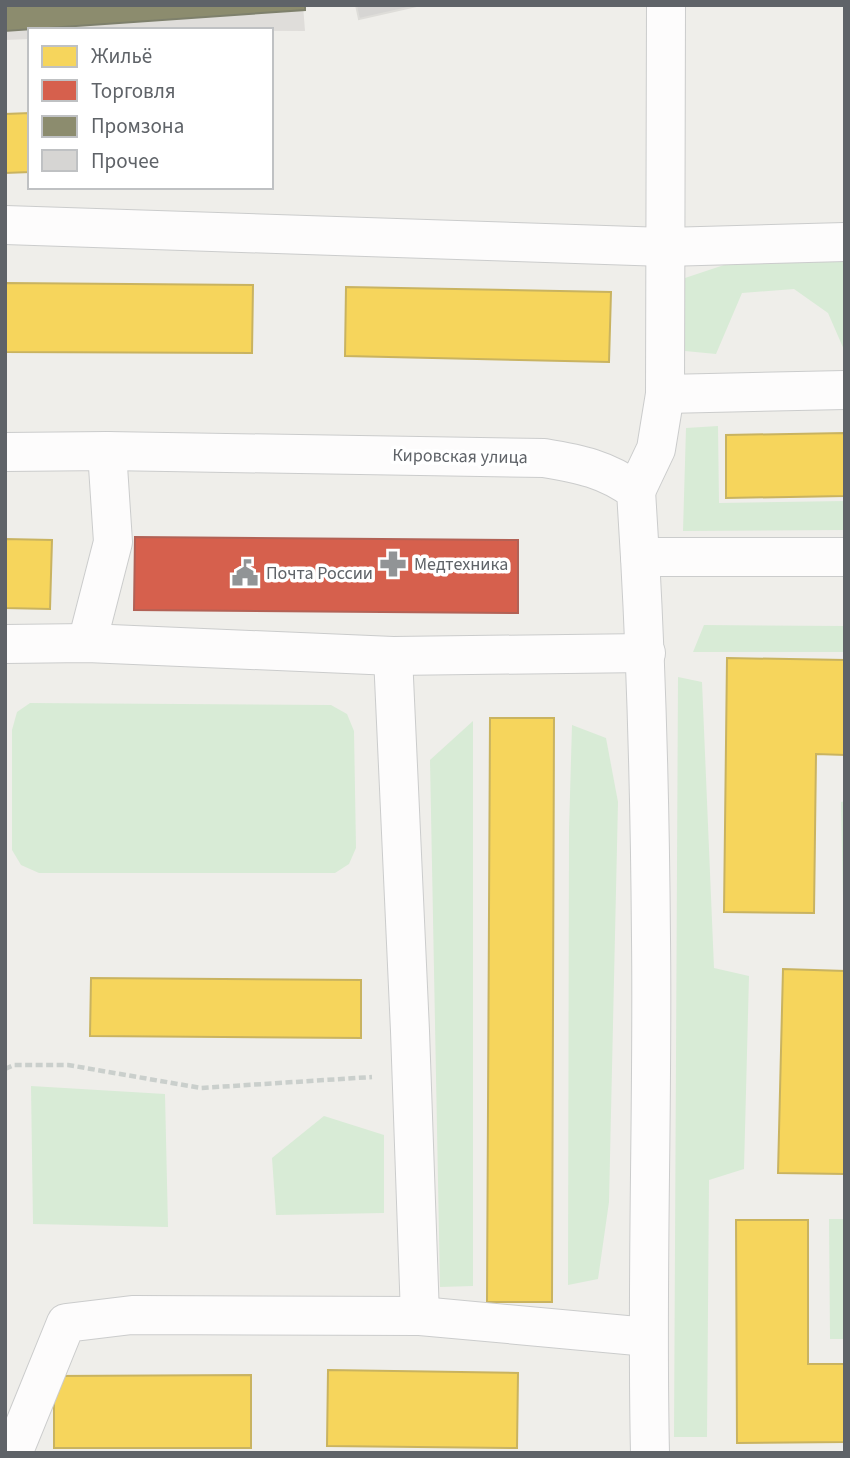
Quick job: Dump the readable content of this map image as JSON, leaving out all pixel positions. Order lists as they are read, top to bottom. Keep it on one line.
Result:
{"streets":{"street":["Кировская улица"]},"places":{"pharmacy":["Медтехника"],"public building":["Почта России"]},"legend":["Жильё","Торговля","Промзона","Прочее"]}
